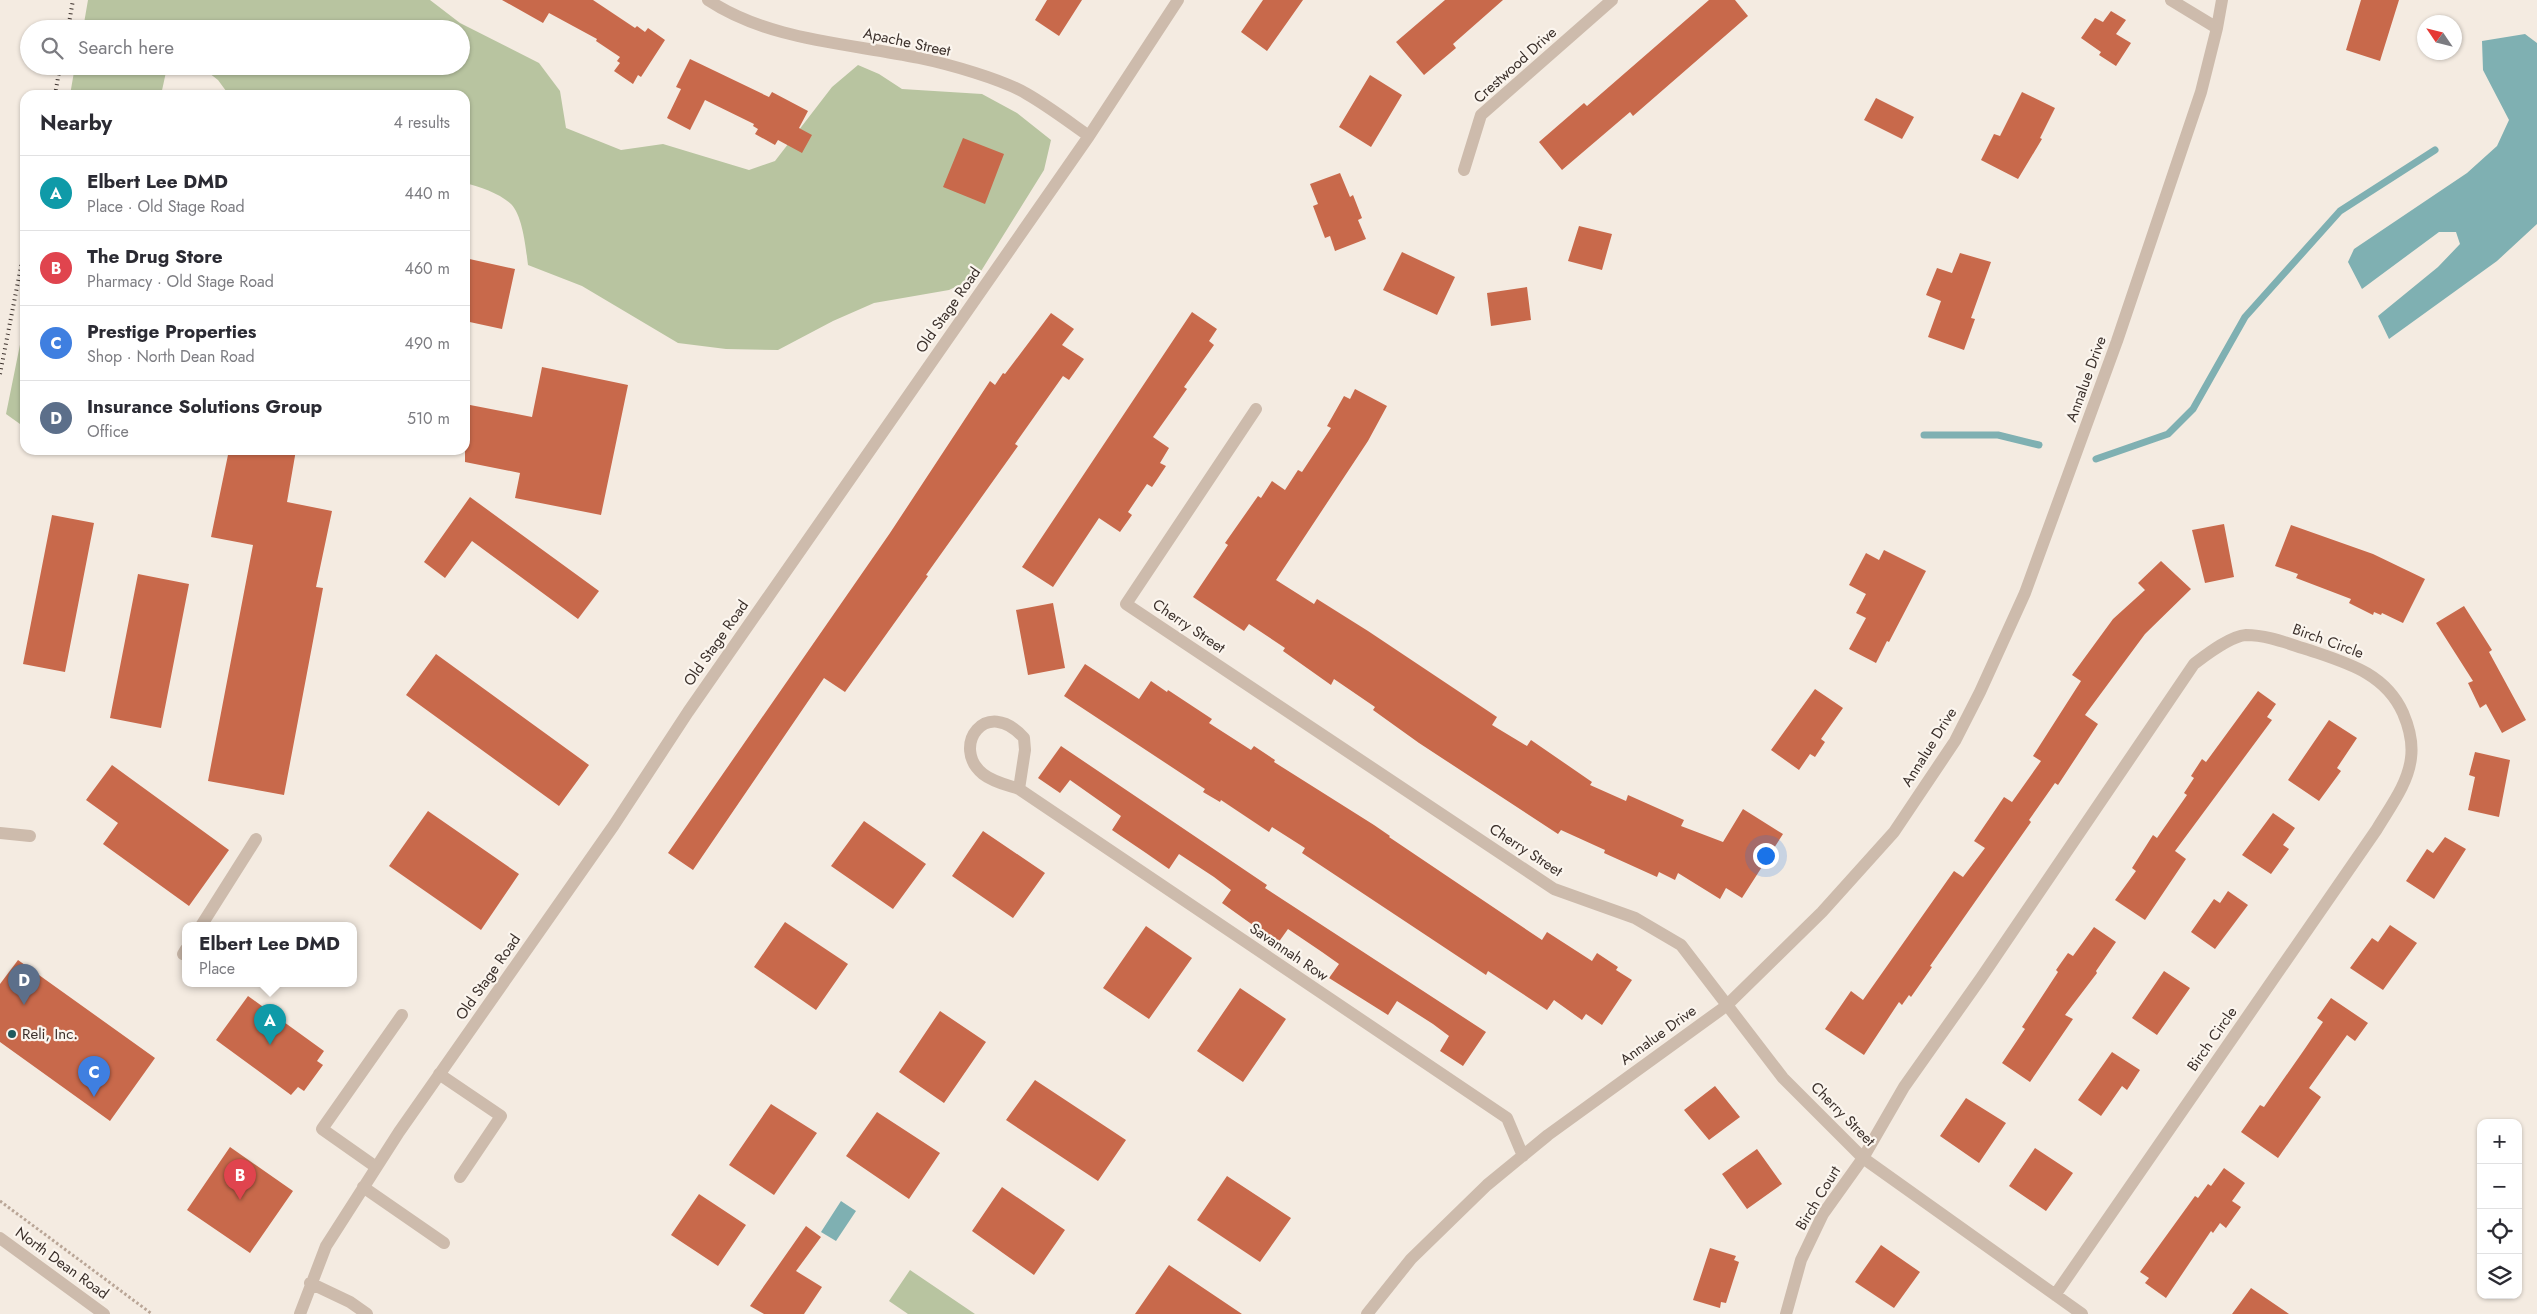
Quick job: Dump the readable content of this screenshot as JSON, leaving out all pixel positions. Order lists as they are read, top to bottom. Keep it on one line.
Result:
{"streets":{"street":["Apache Street","Crestwood Drive","Old Stage Road","Annalue Drive","Cherry Street","Birch Circle","Savannah Row","Birch Court","North Dean Road"]},"crossings":[["Apache Street","Old Stage Road"],["Annalue Drive","Cherry Street"],["Annalue Drive","Savannah Row"],["Cherry Street","Birch Circle"],["Cherry Street","Birch Court"],["Birch Circle","Birch Court"]],"places":["Reli, Inc."],"north":"top left","page":{"search":"Search here","heading":["Nearby","4 results"],"list":[{"mark":"A","name":"Elbert Lee DMD","note":"Place · Old Stage Road","value":"440 m"},{"mark":"B","name":"The Drug Store","note":"Pharmacy · Old Stage Road","value":"460 m"},{"mark":"C","name":"Prestige Properties","note":"Shop · North Dean Road","value":"490 m"},{"mark":"D","name":"Insurance Solutions Group","note":"Office","value":"510 m"}],"popup":["Elbert Lee DMD","Place"],"pins":["D","A","C","B"],"map_buttons":["+","−"]}}
